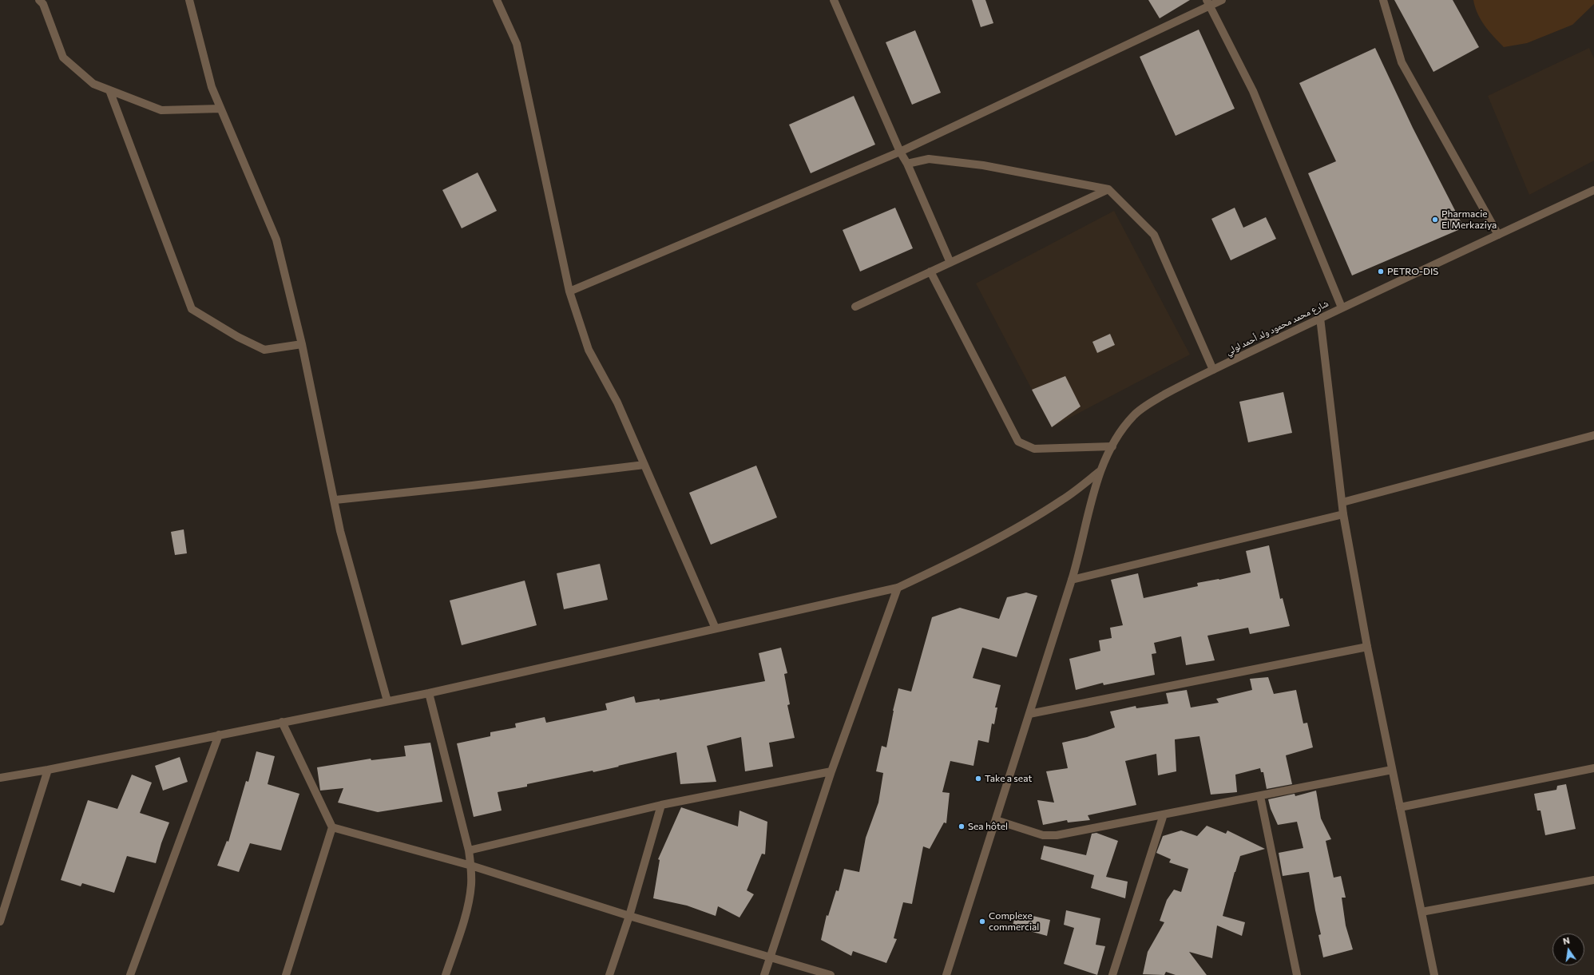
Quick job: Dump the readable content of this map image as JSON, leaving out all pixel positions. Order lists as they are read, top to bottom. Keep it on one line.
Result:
{"streets":{"street":["شارع محمد محمود ولد أحمد لولي"]},"places":["Pharmacie El Merkaziya","PETRO-DIS","Take a seat","Sea hôtel","Complexe commercial"],"north":"top"}
